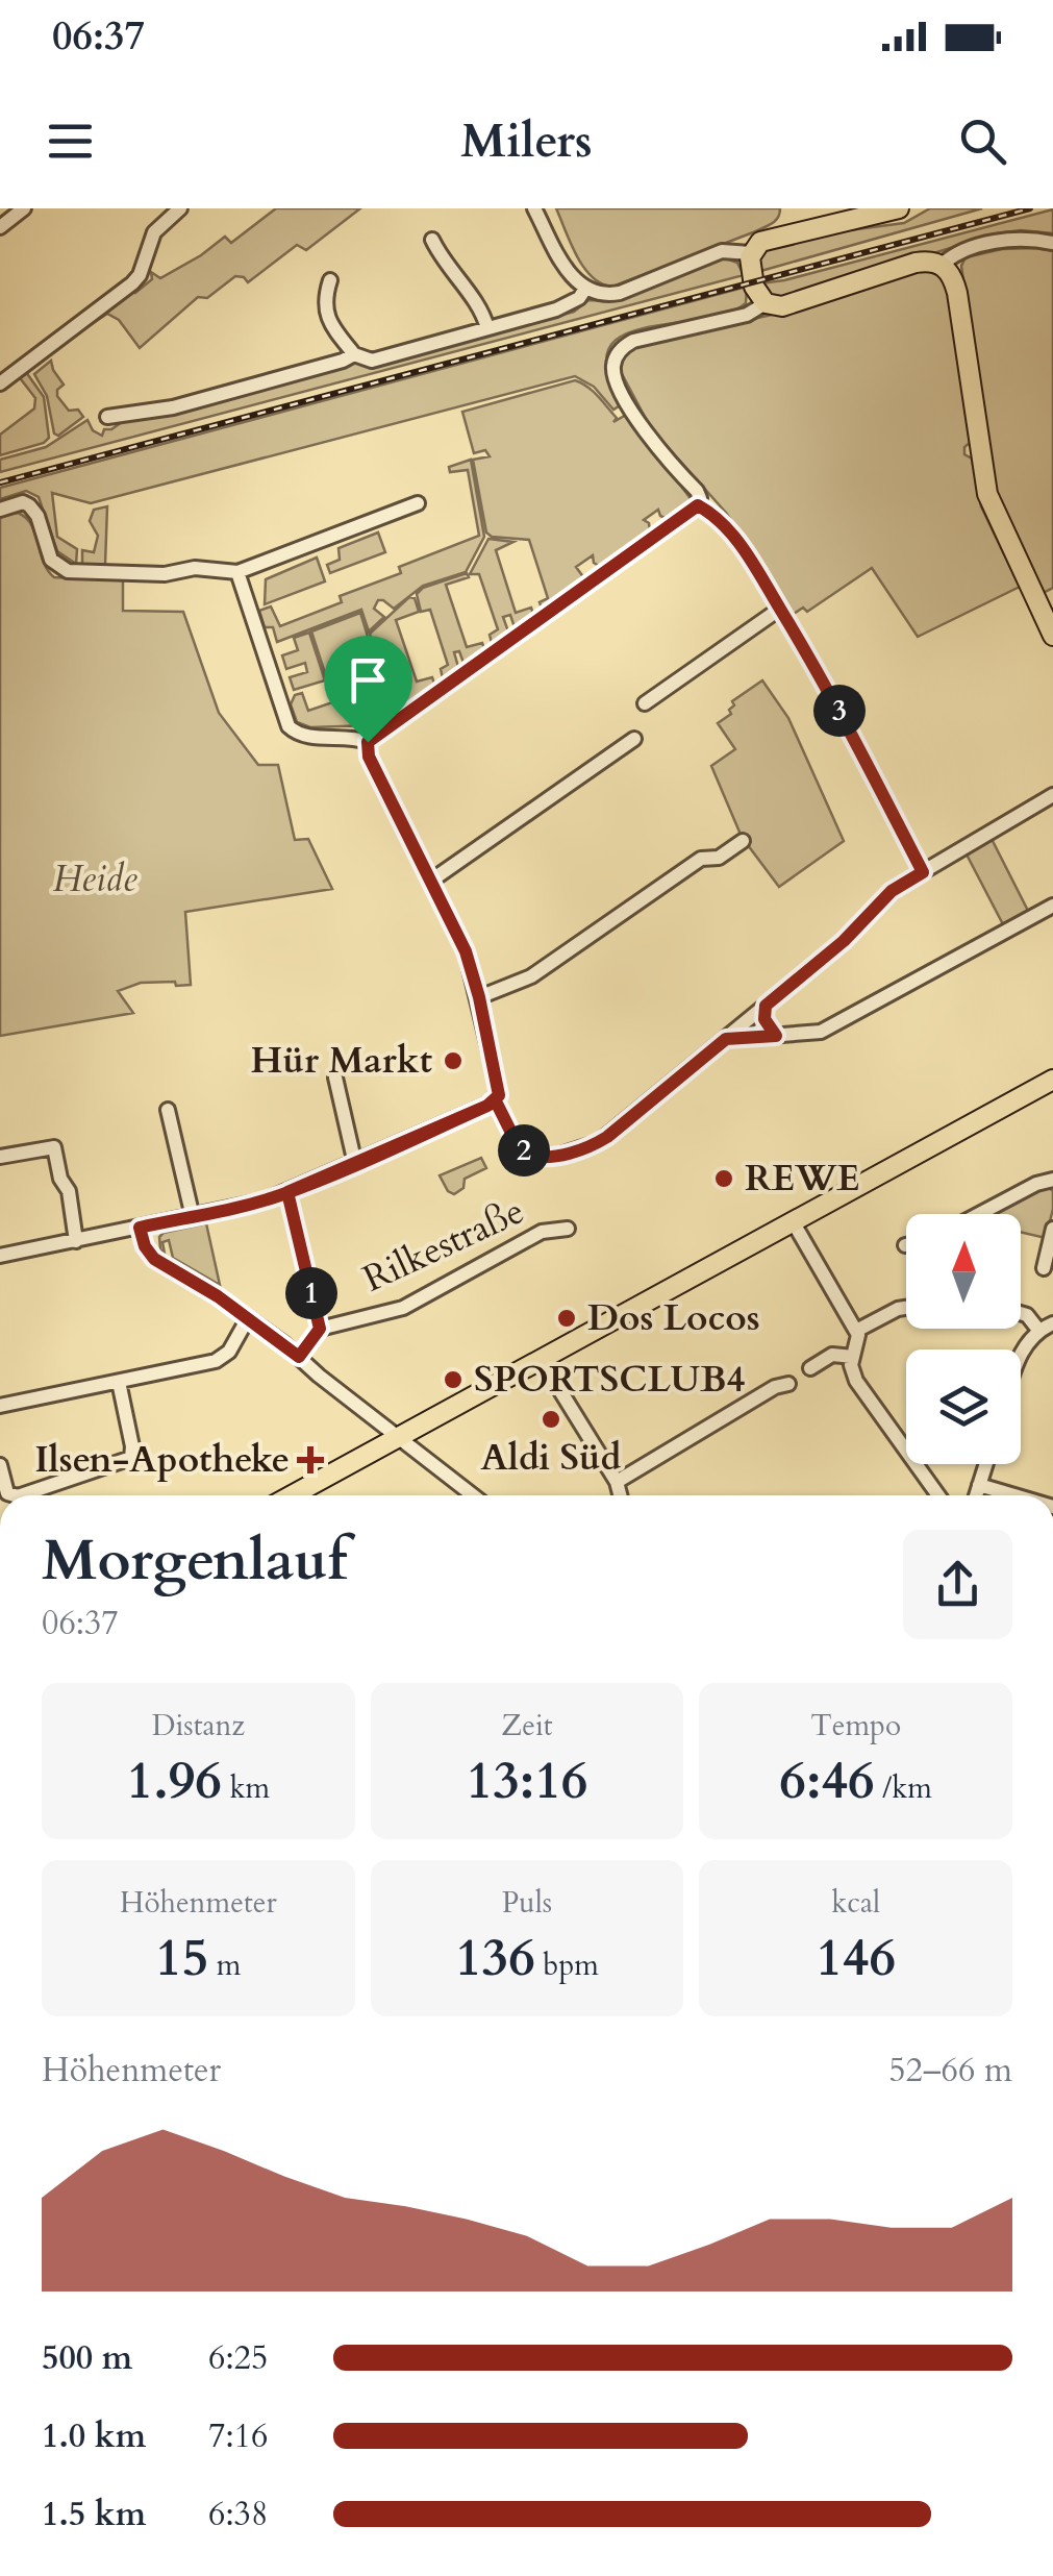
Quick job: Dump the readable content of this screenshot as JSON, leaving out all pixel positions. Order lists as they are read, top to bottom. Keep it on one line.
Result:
{"streets":{"street":["Rilkestraße"]},"parks":["Heide"],"places":{"other":["Hür Markt","REWE","Dos Locos","SPORTSCLUB4","Aldi Süd"],"health":["Ilsen-Apotheke"]},"north":"top","page":{"status":"06:37","header":"Milers","pins":["3","2","1"],"heading":["Morgenlauf","06:37"],"stats":[["Distanz","1.96 km"],["Zeit","13:16"],["Tempo","6:46 /km"],["Höhenmeter","15 m"],["Puls","136 bpm"],["kcal","146"]],"chart":["Höhenmeter","52–66 m"],"list":[{"name":"500 m","note":"6:25"},{"name":"1.0 km","note":"7:16"},{"name":"1.5 km","note":"6:38"}]}}
